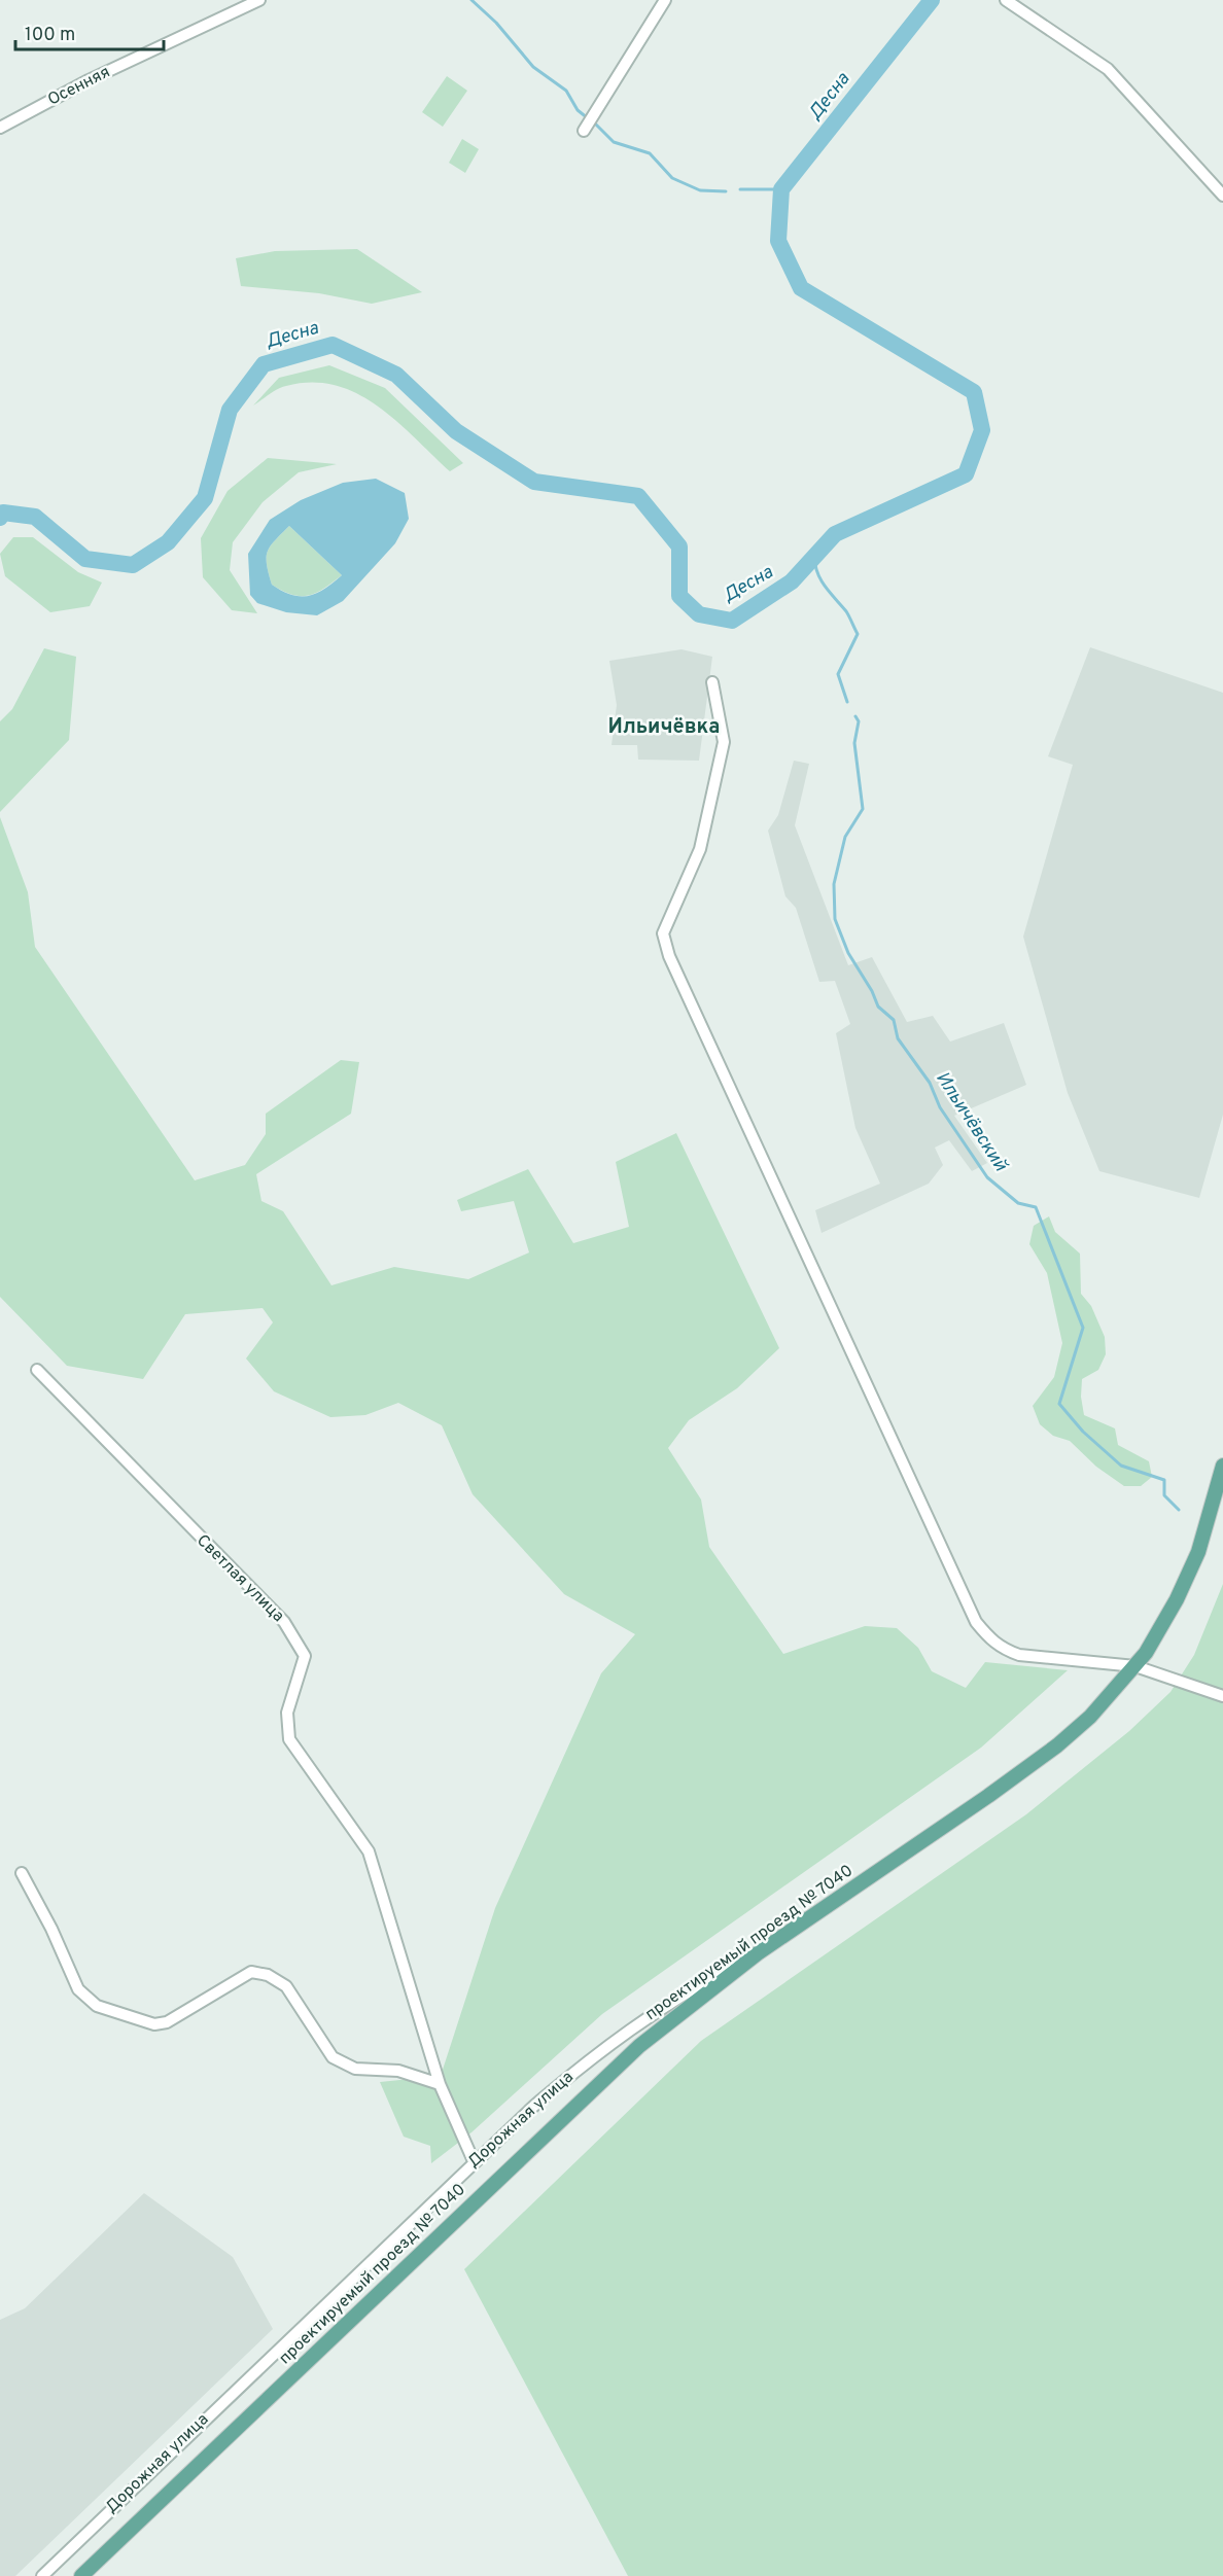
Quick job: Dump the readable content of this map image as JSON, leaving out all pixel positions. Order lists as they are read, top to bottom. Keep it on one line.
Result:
{"streets":{"main road":["проектируемый проезд № 7040"],"street":["Осенняя","Светлая улица","Дорожная улица"]},"crossings":[["Светлая улица","Дорожная улица"],["проектируемый проезд № 7040","Дорожная улица"]],"districts":["Ильичёвка"],"water":["Десна","Ильичёвский"],"scale_bar":"100 m"}
